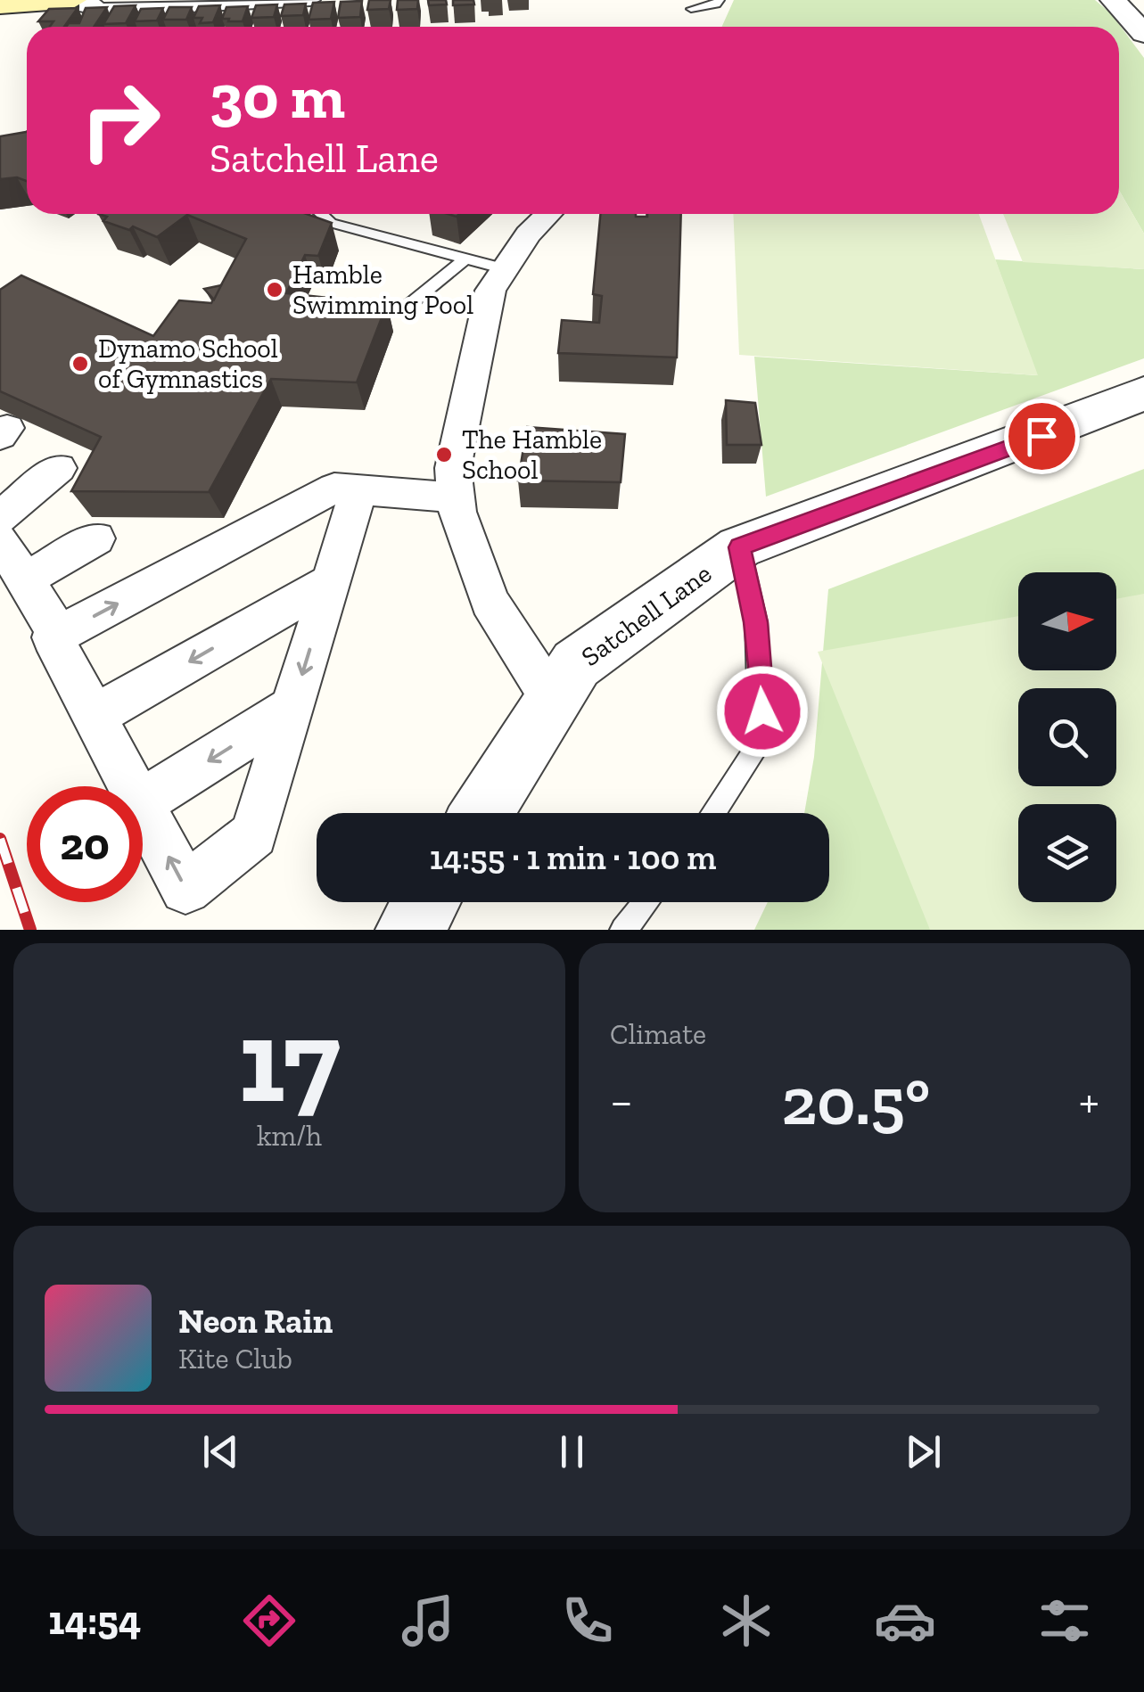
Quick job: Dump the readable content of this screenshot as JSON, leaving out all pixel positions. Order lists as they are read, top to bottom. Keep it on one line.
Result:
{"streets":{"street":["Satchell Lane"]},"places":["Hamble Swimming Pool","Dynamo School of Gymnastics","The Hamble School"],"north":"right","page":{"turn":["30 m","Satchell Lane"],"limit":"20","trip":"14:55 · 1 min · 100 m","tile":[["17","km/h"],"Climate"],"heat":["−","20.5°","+"],"song":["Neon Rain","Kite Club"],"tabs":"14:54"}}
